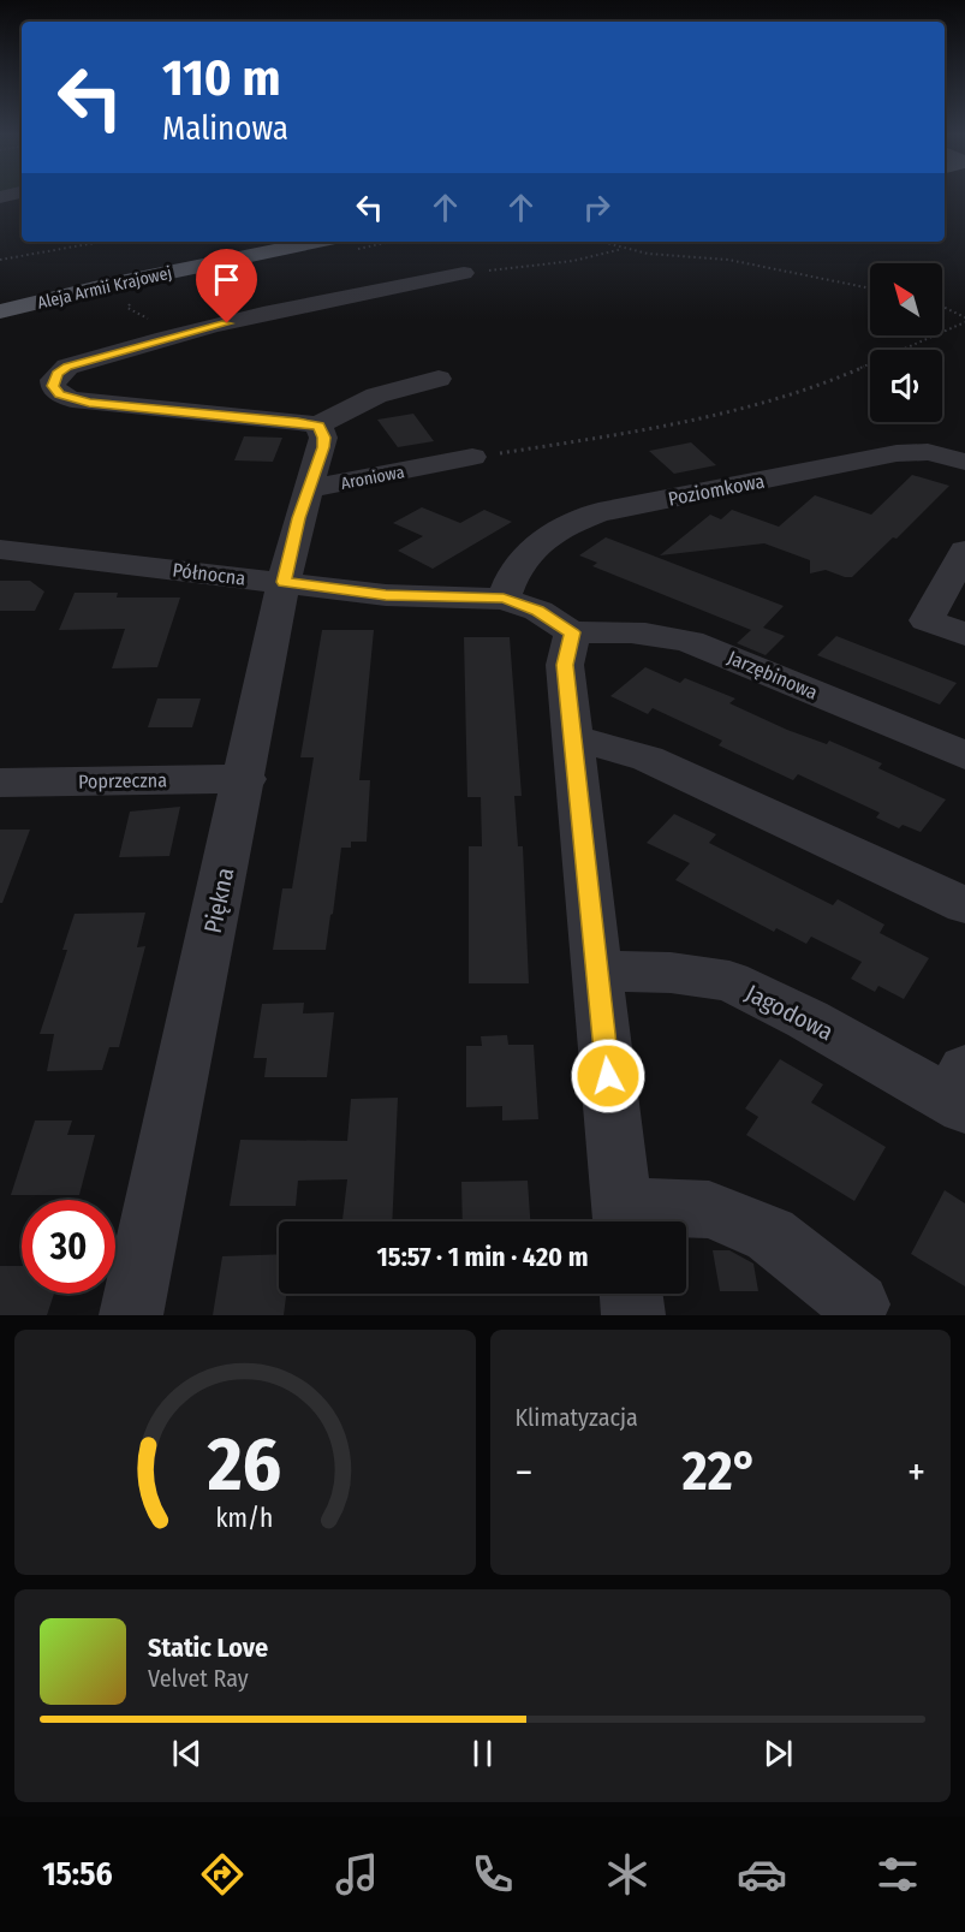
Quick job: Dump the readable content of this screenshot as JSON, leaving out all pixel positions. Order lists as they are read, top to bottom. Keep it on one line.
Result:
{"streets":{"main road":["Aleja Armii Krajowej"],"street":["Aroniowa","Poziomkowa","Północna","Jarzębinowa","Poprzeczna","Piękna","Jagodowa"]},"crossings":[["Aroniowa","Piękna"],["Poziomkowa","Północna"],["Północna","Jarzębinowa"],["Północna","Piękna"],["Poprzeczna","Piękna"]],"north":"top left","page":{"turn":["110 m","Malinowa"],"limit":"30","trip":"15:57 · 1 min · 420 m","tile":"Klimatyzacja","heat":["−","22°","+"],"song":["Static Love","Velvet Ray"],"tabs":"15:56","gauge":["26","km/h"]}}
